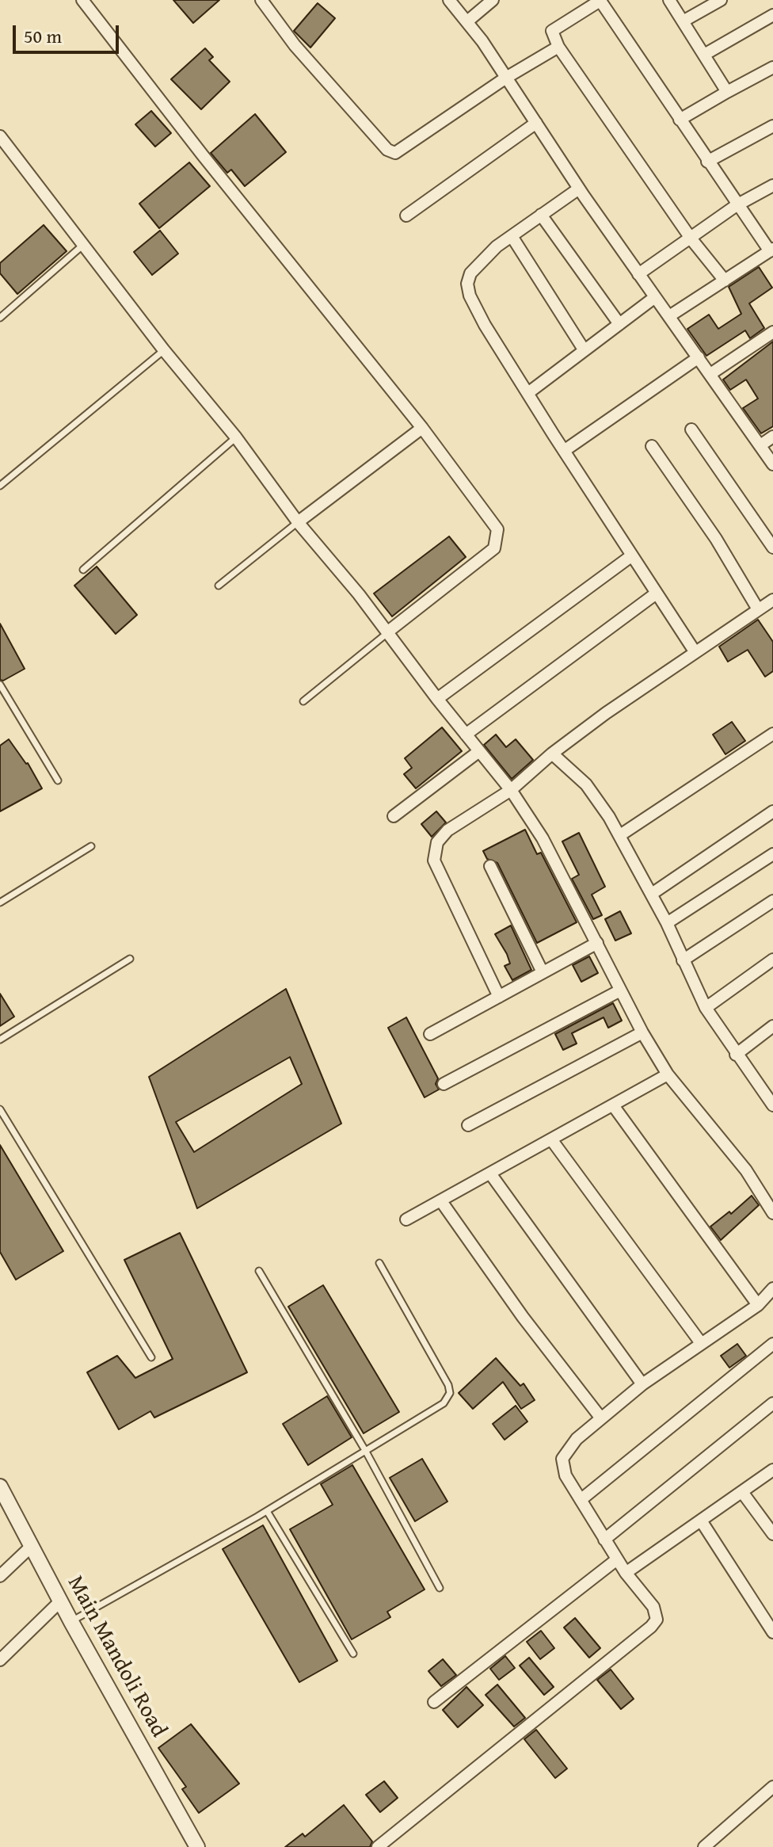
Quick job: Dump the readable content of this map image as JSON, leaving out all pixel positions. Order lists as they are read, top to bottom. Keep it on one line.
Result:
{"streets":{"street":["Main Mandoli Road"]},"scale_bar":"50 m"}
